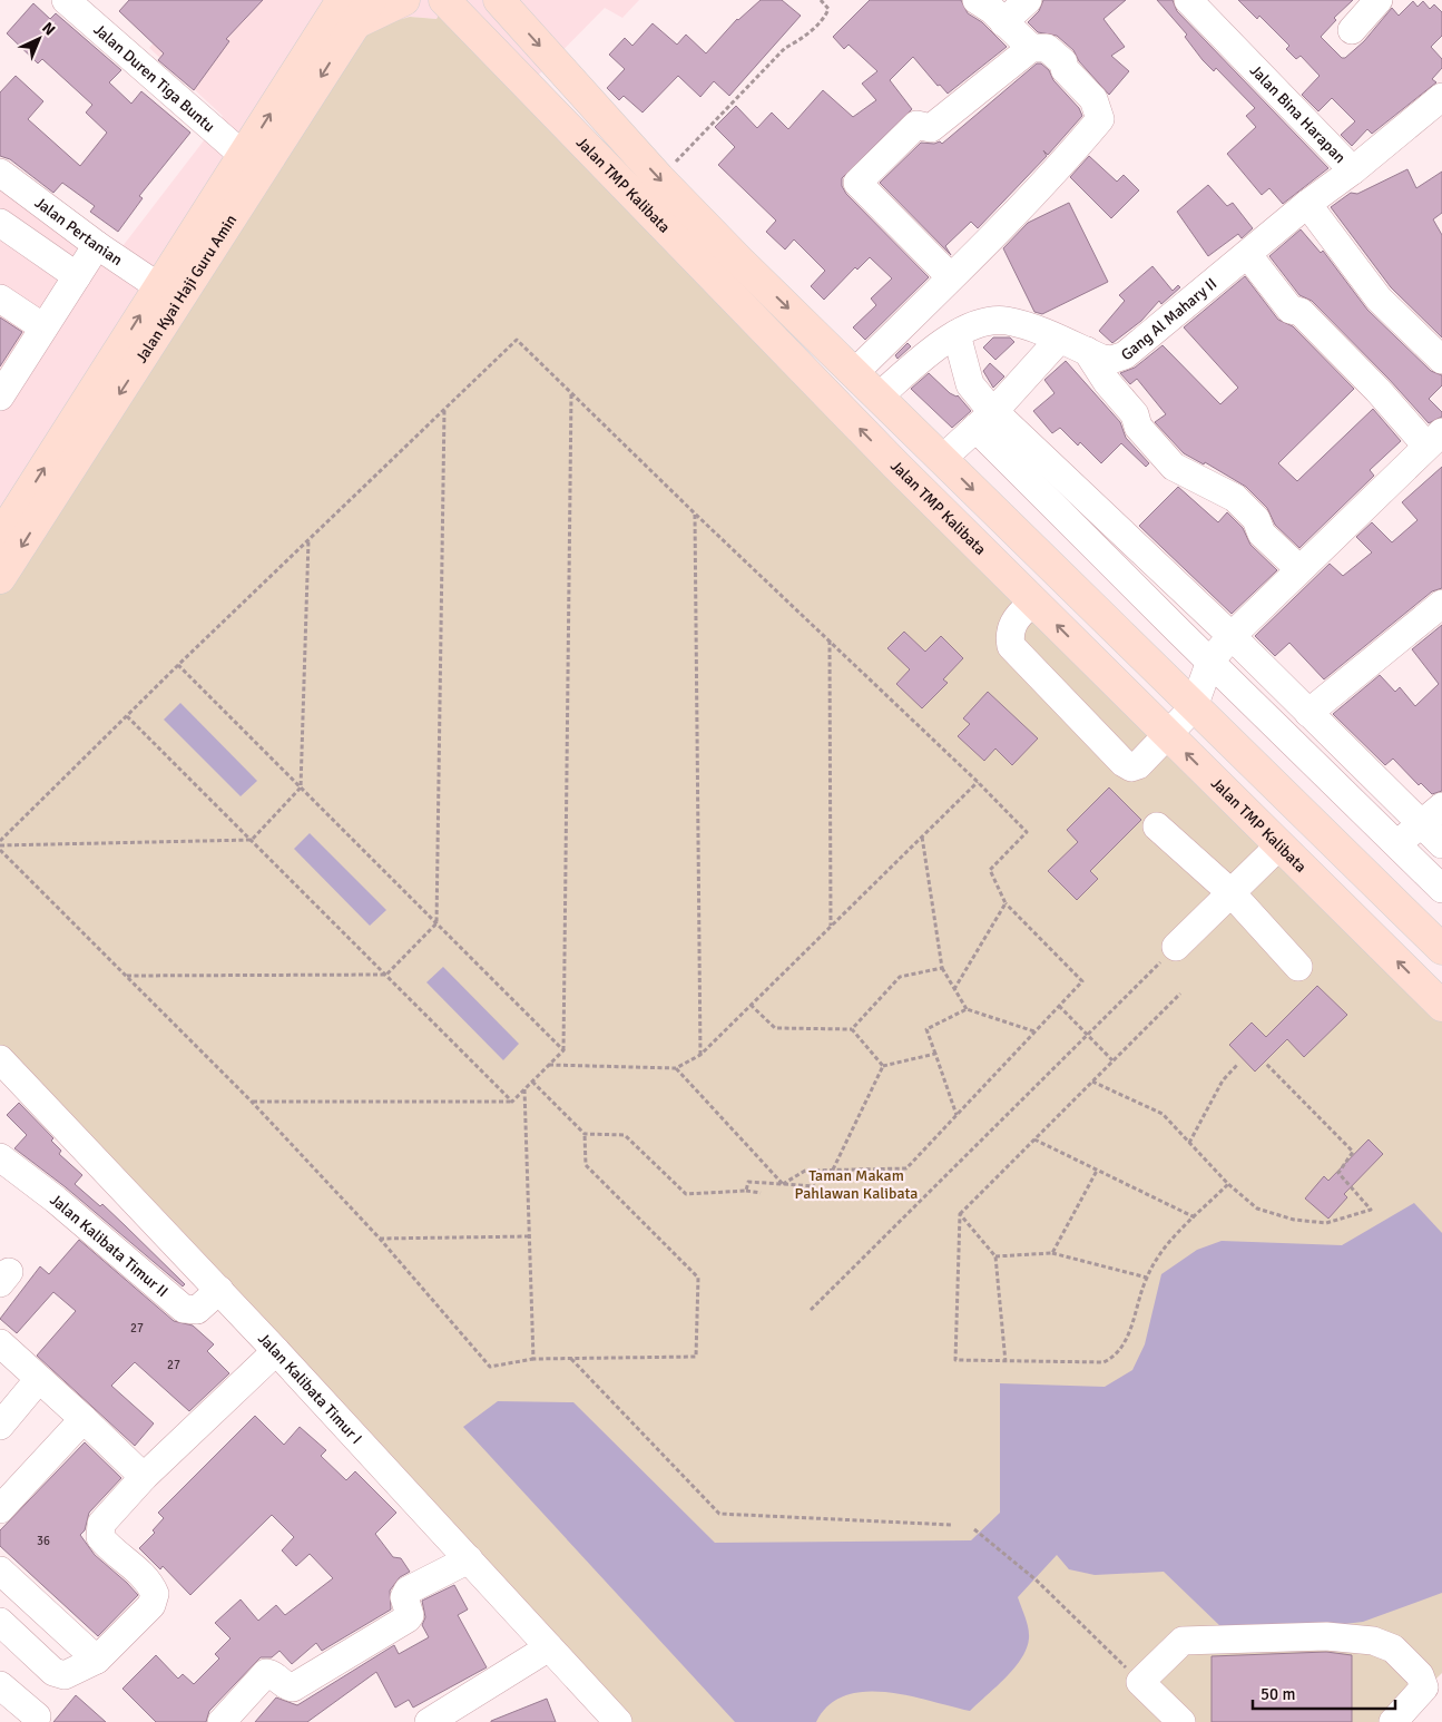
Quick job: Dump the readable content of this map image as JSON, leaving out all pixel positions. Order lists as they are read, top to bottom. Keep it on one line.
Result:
{"streets":{"main road":["Jalan TMP Kalibata","Jalan Kyai Haji Guru Amin"],"street":["Jalan Duren Tiga Buntu","Jalan Bina Harapan","Jalan Pertanian","Gang Al Mahary II","Jalan Kalibata Timur II","Jalan Kalibata Timur I"]},"crossings":[["Jalan Duren Tiga Buntu","Jalan Kyai Haji Guru Amin"],["Jalan Bina Harapan","Gang Al Mahary II"],["Jalan TMP Kalibata","Gang Al Mahary II"],["Jalan Pertanian","Jalan Kyai Haji Guru Amin"],["Jalan Kalibata Timur II","Jalan Kalibata Timur I"]],"parks":["Taman Makam Pahlawan Kalibata"],"house_numbers":["27","27","36"],"scale_bar":"50 m","north":"top right"}
